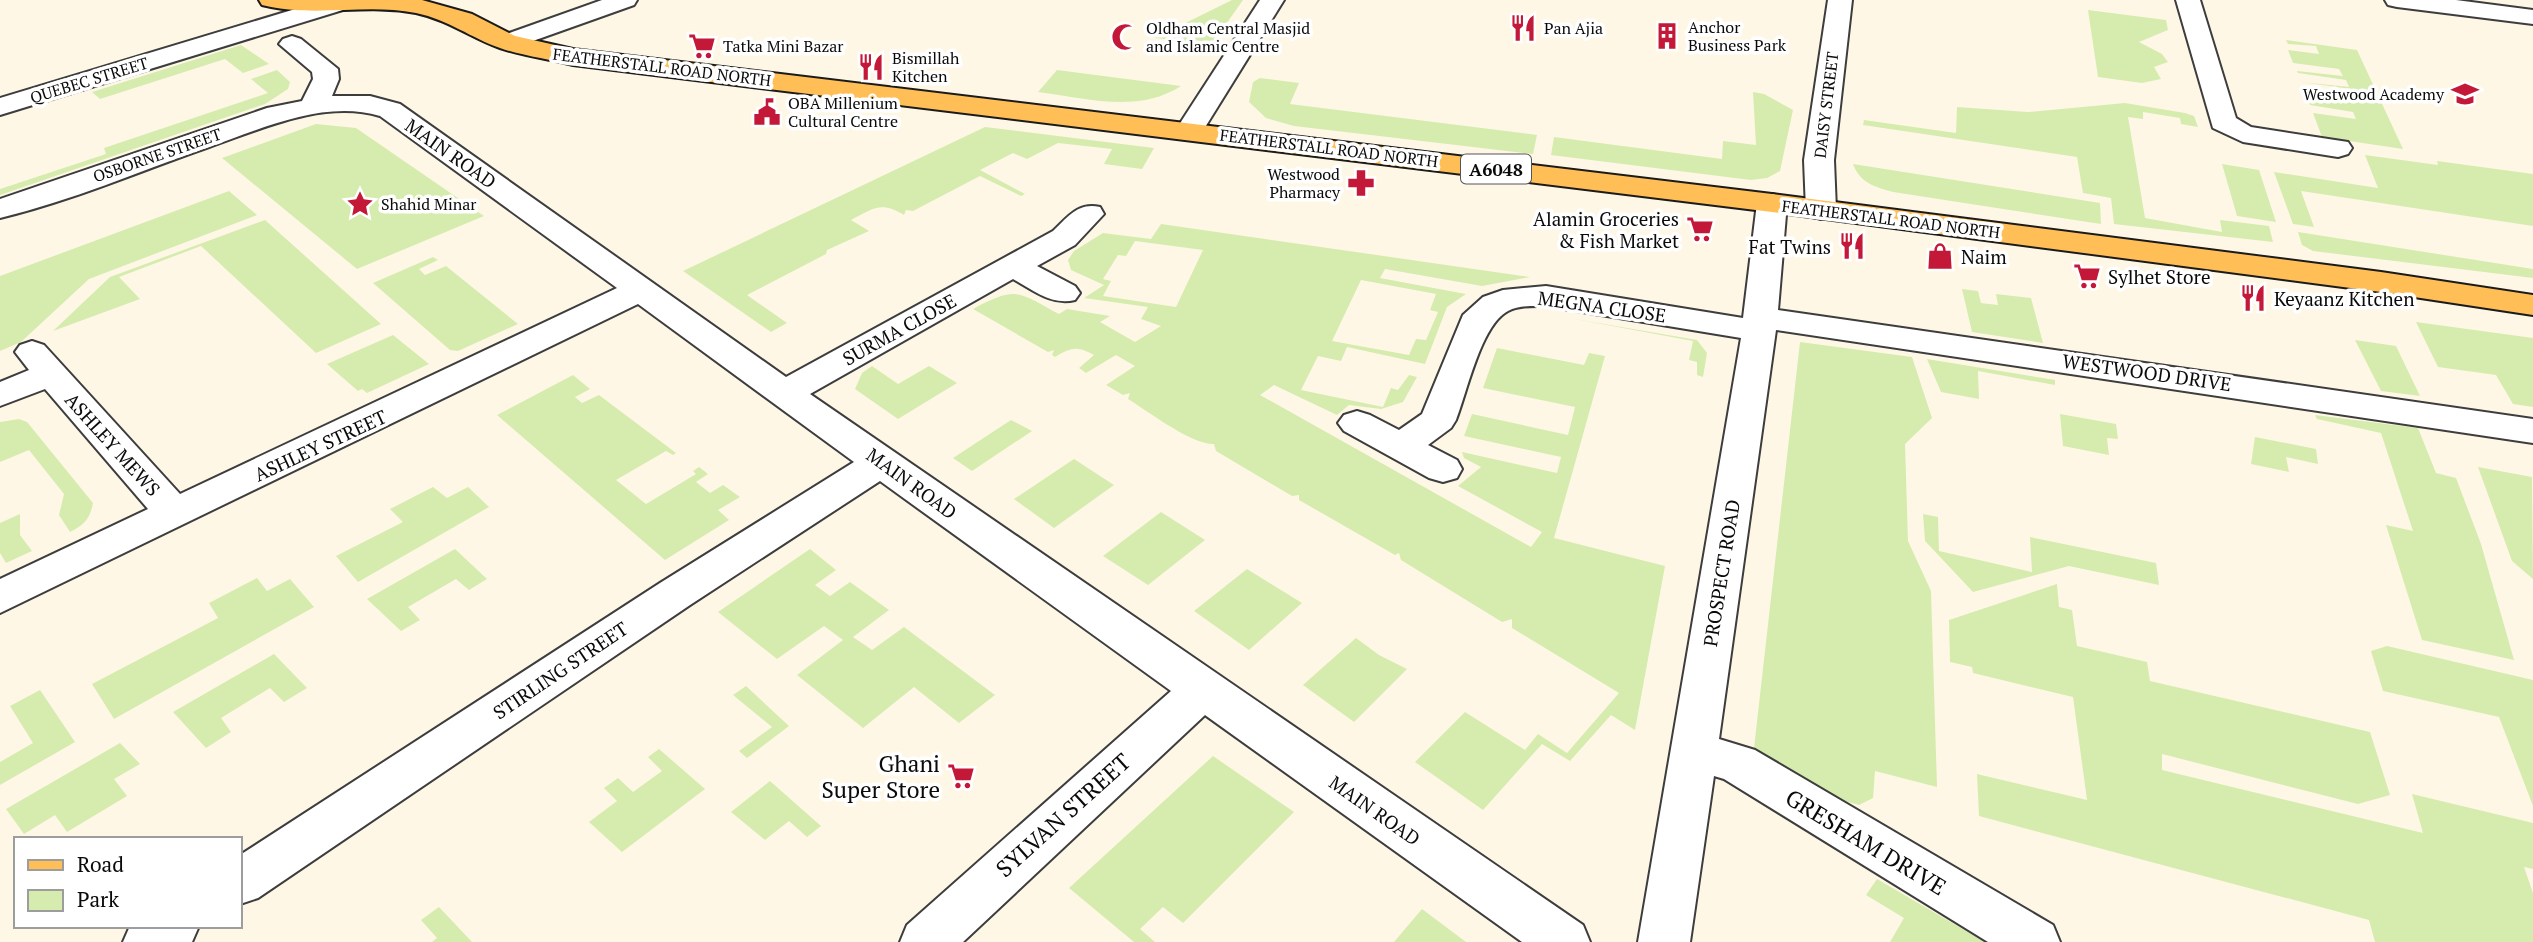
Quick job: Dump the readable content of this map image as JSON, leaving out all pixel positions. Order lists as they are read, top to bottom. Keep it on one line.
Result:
{"streets":{"main road":["FEATHERSTALL ROAD NORTH","A6048"],"street":["QUEBEC STREET","DAISY STREET","MAIN ROAD","OSBORNE STREET","MEGNA CLOSE","SURMA CLOSE","WESTWOOD DRIVE","ASHLEY MEWS","ASHLEY STREET","PROSPECT ROAD","STIRLING STREET","SYLVAN STREET","GRESHAM DRIVE"]},"crossings":[["FEATHERSTALL ROAD NORTH","QUEBEC STREET"],["FEATHERSTALL ROAD NORTH","DAISY STREET"],["FEATHERSTALL ROAD NORTH","A6048"],["FEATHERSTALL ROAD NORTH","PROSPECT ROAD"],["QUEBEC STREET","A6048"],["MAIN ROAD","OSBORNE STREET"],["MAIN ROAD","SURMA CLOSE"],["MAIN ROAD","ASHLEY STREET"],["MAIN ROAD","STIRLING STREET"],["MAIN ROAD","SYLVAN STREET"],["MEGNA CLOSE","WESTWOOD DRIVE"],["MEGNA CLOSE","PROSPECT ROAD"],["WESTWOOD DRIVE","PROSPECT ROAD"],["ASHLEY MEWS","ASHLEY STREET"],["PROSPECT ROAD","GRESHAM DRIVE"]],"places":{"restaurant":["Pan Ajia","Bismillah Kitchen","Fat Twins","Keyaanz Kitchen"],"building":["Anchor Business Park"],"mosque":["Oldham Central Masjid and Islamic Centre"],"supermarket":["Tatka Mini Bazar","Alamin Groceries & Fish Market","Sylhet Store","Ghani Super Store"],"school or university":["Westwood Academy"],"public building":["OBA Millenium Cultural Centre"],"pharmacy":["Westwood Pharmacy"],"place":["Shahid Minar"],"shop":["Naim"]},"legend":["Road","Park"]}
